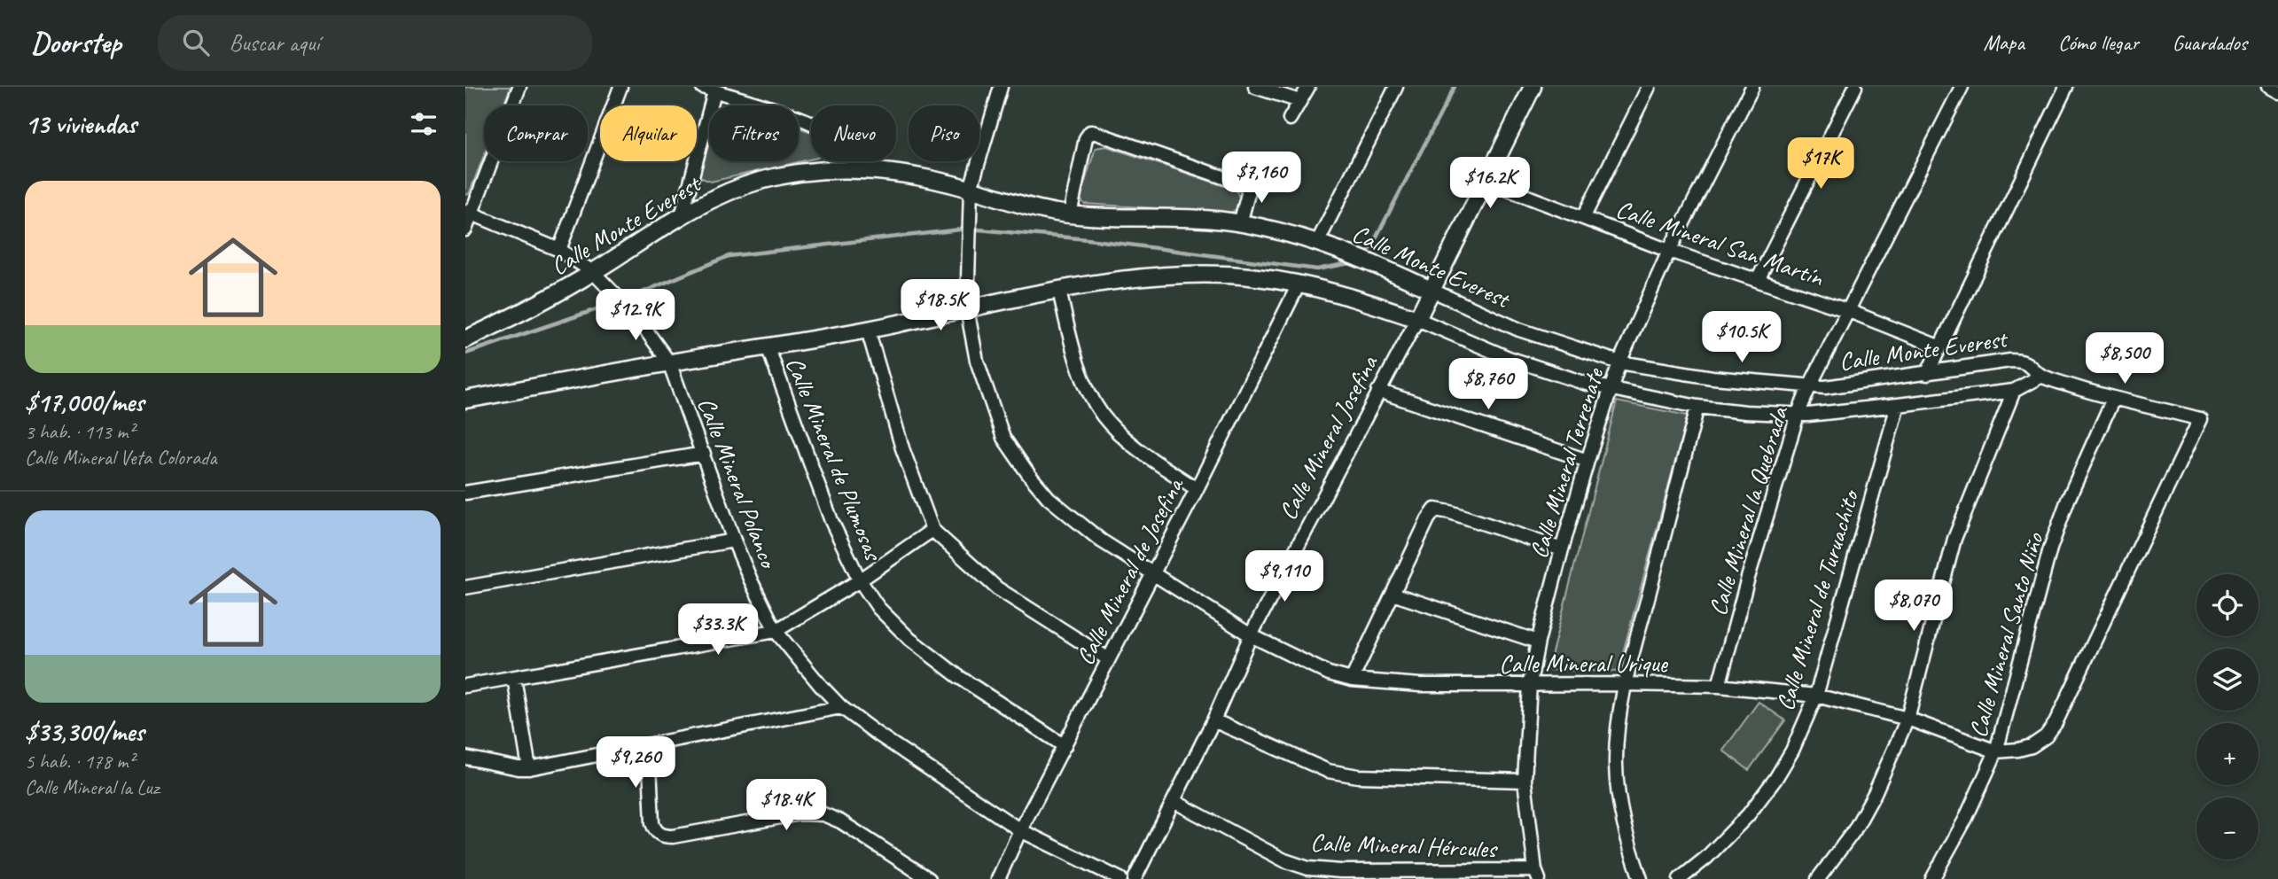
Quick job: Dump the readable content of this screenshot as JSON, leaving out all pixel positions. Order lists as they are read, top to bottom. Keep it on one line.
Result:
{"streets":{"street":["Calle Monte Everest","Calle Mineral San Martín","Calle Mineral Josefina","Calle Mineral de Plumosas","Calle Mineral Terrenate","Calle Mineral Polanco","Calle Mineral la Quebrada","Calle Mineral de Josefina","Calle Mineral de Turuachito","Calle Mineral Santo Niño","Calle Mineral Urique","Calle Mineral Hércules"]},"crossings":[["Calle Monte Everest","Calle Mineral Josefina"],["Calle Monte Everest","Calle Mineral de Plumosas"],["Calle Monte Everest","Calle Mineral Terrenate"],["Calle Monte Everest","Calle Mineral Polanco"],["Calle Monte Everest","Calle Mineral la Quebrada"],["Calle Monte Everest","Calle Mineral de Josefina"],["Calle Monte Everest","Calle Mineral de Turuachito"],["Calle Monte Everest","Calle Mineral Santo Niño"],["Calle Monte Everest","Calle Mineral Urique"],["Calle Mineral San Martín","Calle Mineral Josefina"],["Calle Mineral San Martín","Calle Mineral Terrenate"],["Calle Mineral San Martín","Calle Mineral la Quebrada"],["Calle Mineral Josefina","Calle Mineral Urique"],["Calle Mineral Josefina","Calle Mineral Hércules"],["Calle Mineral de Plumosas","Calle Mineral de Josefina"],["Calle Mineral Terrenate","Calle Mineral Urique"],["Calle Mineral Terrenate","Calle Mineral Hércules"],["Calle Mineral Polanco","Calle Mineral de Josefina"],["Calle Mineral la Quebrada","Calle Mineral Urique"],["Calle Mineral de Josefina","Calle Mineral Urique"],["Calle Mineral de Turuachito","Calle Mineral Urique"],["Calle Mineral Santo Niño","Calle Mineral Urique"]],"page":{"header":"Doorstep","search":"Buscar aquí","nav":["Mapa","Cómo llegar","Guardados"],"heading":"13 viviendas","chip":["Comprar","Alquilar","Filtros","Nuevo","Piso"],"price":["$17K","$7,160","$16.2K","$18.5K","$12.9K","$10.5K","$8,500","$8,760","$9,110","$8,070","$33.3K","$9,260","$18.4K"],"list":[{"name":"$17,000/mes","note":"3 hab. · 113 m² · Calle Mineral Veta Colorada"},{"name":"$33,300/mes","note":"5 hab. · 178 m² · Calle Mineral la Luz"}],"map_buttons":["+","−"]}}
